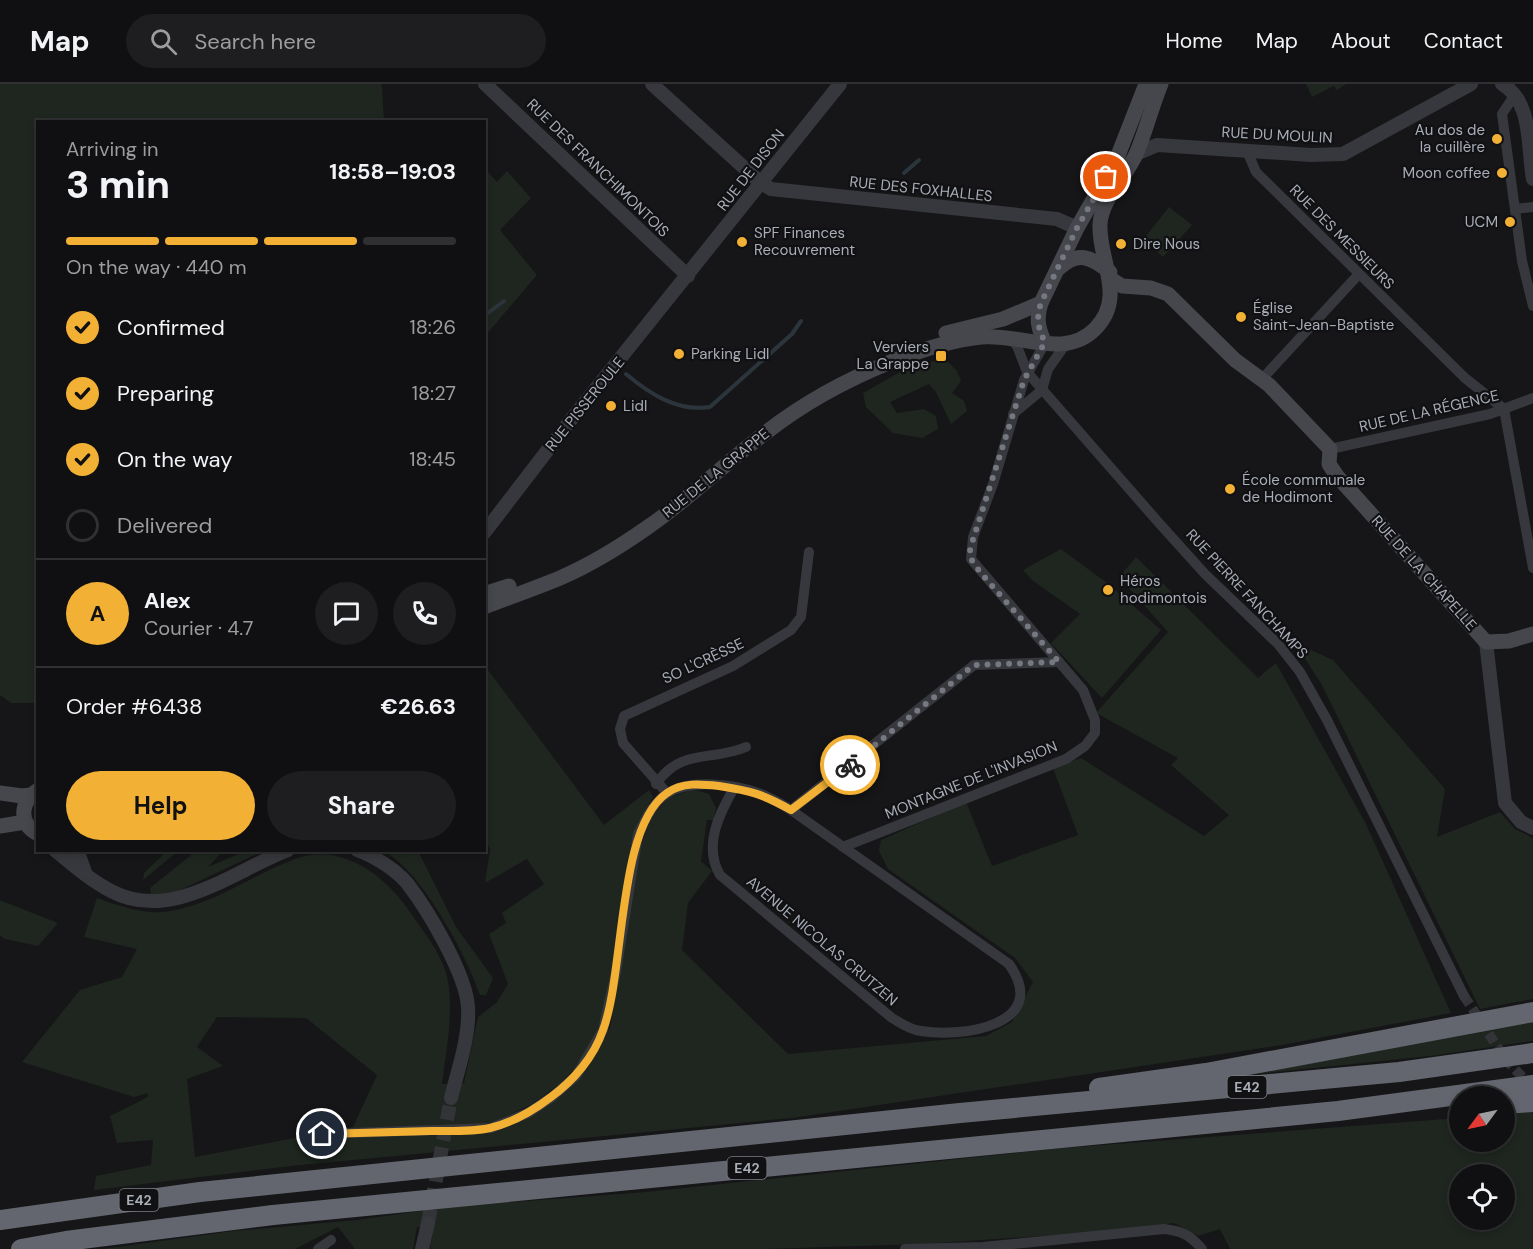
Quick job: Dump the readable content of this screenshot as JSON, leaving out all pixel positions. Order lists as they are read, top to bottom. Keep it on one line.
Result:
{"streets":{"highway":["E42"],"main road":["RUE DE LA GRAPPE","RUE DE LA CHAPELLE"],"street":["RUE DU MOULIN","RUE DES FRANCHIMONTOIS","RUE DE DISON","RUE DES FOXHALLES","RUE DES MESSIEURS","RUE PISSEROULE","RUE DE LA RÉGENCE","RUE PIERRE FANCHAMPS","SO L'CRÈSSE","MONTAGNE DE L'INVASION","AVENUE NICOLAS CRUTZEN"]},"crossings":[["RUE DU MOULIN","RUE DES MESSIEURS"],["RUE DES FRANCHIMONTOIS","RUE DE DISON"],["RUE DES FRANCHIMONTOIS","RUE PISSEROULE"],["RUE DE DISON","RUE DES FOXHALLES"],["RUE DE DISON","RUE PISSEROULE"],["RUE DES MESSIEURS","RUE DE LA RÉGENCE"],["RUE DE LA RÉGENCE","RUE DE LA CHAPELLE"],["RUE DE LA GRAPPE","RUE DE LA CHAPELLE"],["RUE DE LA GRAPPE","MONTAGNE DE L'INVASION"],["RUE DE LA CHAPELLE","MONTAGNE DE L'INVASION"],["RUE PIERRE FANCHAMPS","MONTAGNE DE L'INVASION"],["MONTAGNE DE L'INVASION","AVENUE NICOLAS CRUTZEN"]],"places":{"other":["Au dos de la cuillère","Moon coffee","UCM","SPF Finances Recouvrement","Dire Nous","Église Saint-Jean-Baptiste","Parking Lidl","Lidl","École communale de Hodimont","Héros hodimontois"],"transit":["Verviers La Grappe"]},"north":"bottom left","page":{"header":"Map","search":"Search here","nav":["Home","Map","About","Contact"],"heading":["3 min","Arriving in","18:58–19:03"],"panel":["Alex","Courier · 4.7","Order #6438","€26.63"],"bar":"On the way · 440 m","list":[["Confirmed","18:26"],["Preparing","18:27"],["On the way","18:45"],"Delivered"],"round":"A","buttons":["Help","Share"]}}
